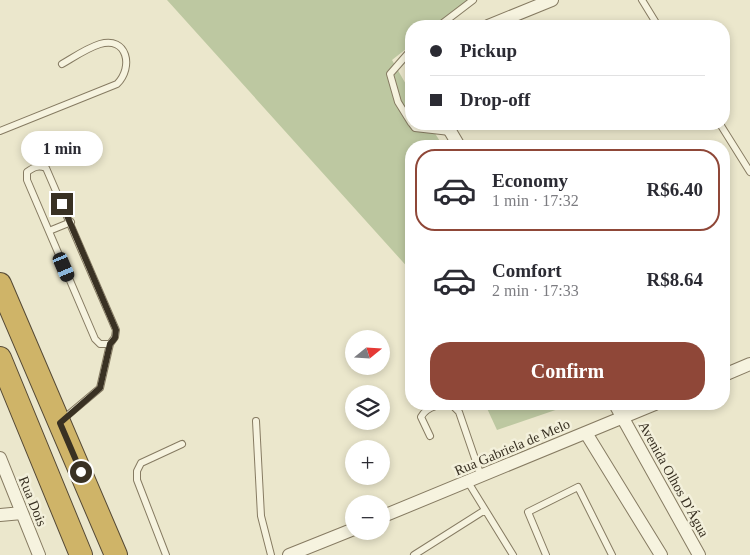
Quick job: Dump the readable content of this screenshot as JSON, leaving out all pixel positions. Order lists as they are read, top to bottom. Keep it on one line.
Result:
{"streets":{"street":["Rua Gabriela de Melo","Avenida Olhos D'Água","Rua Dois"]},"crossings":[["Rua Gabriela de Melo","Avenida Olhos D'Água"]],"north":"right","page":{"banner":["Pickup","Drop-off"],"bubble":"1 min","list":[{"name":"Economy","note":"1 min · 17:32","value":"R$6.40"},{"name":"Comfort","note":"2 min · 17:33","value":"R$8.64"}],"map_buttons":["+","−"],"buttons":"Confirm"}}
